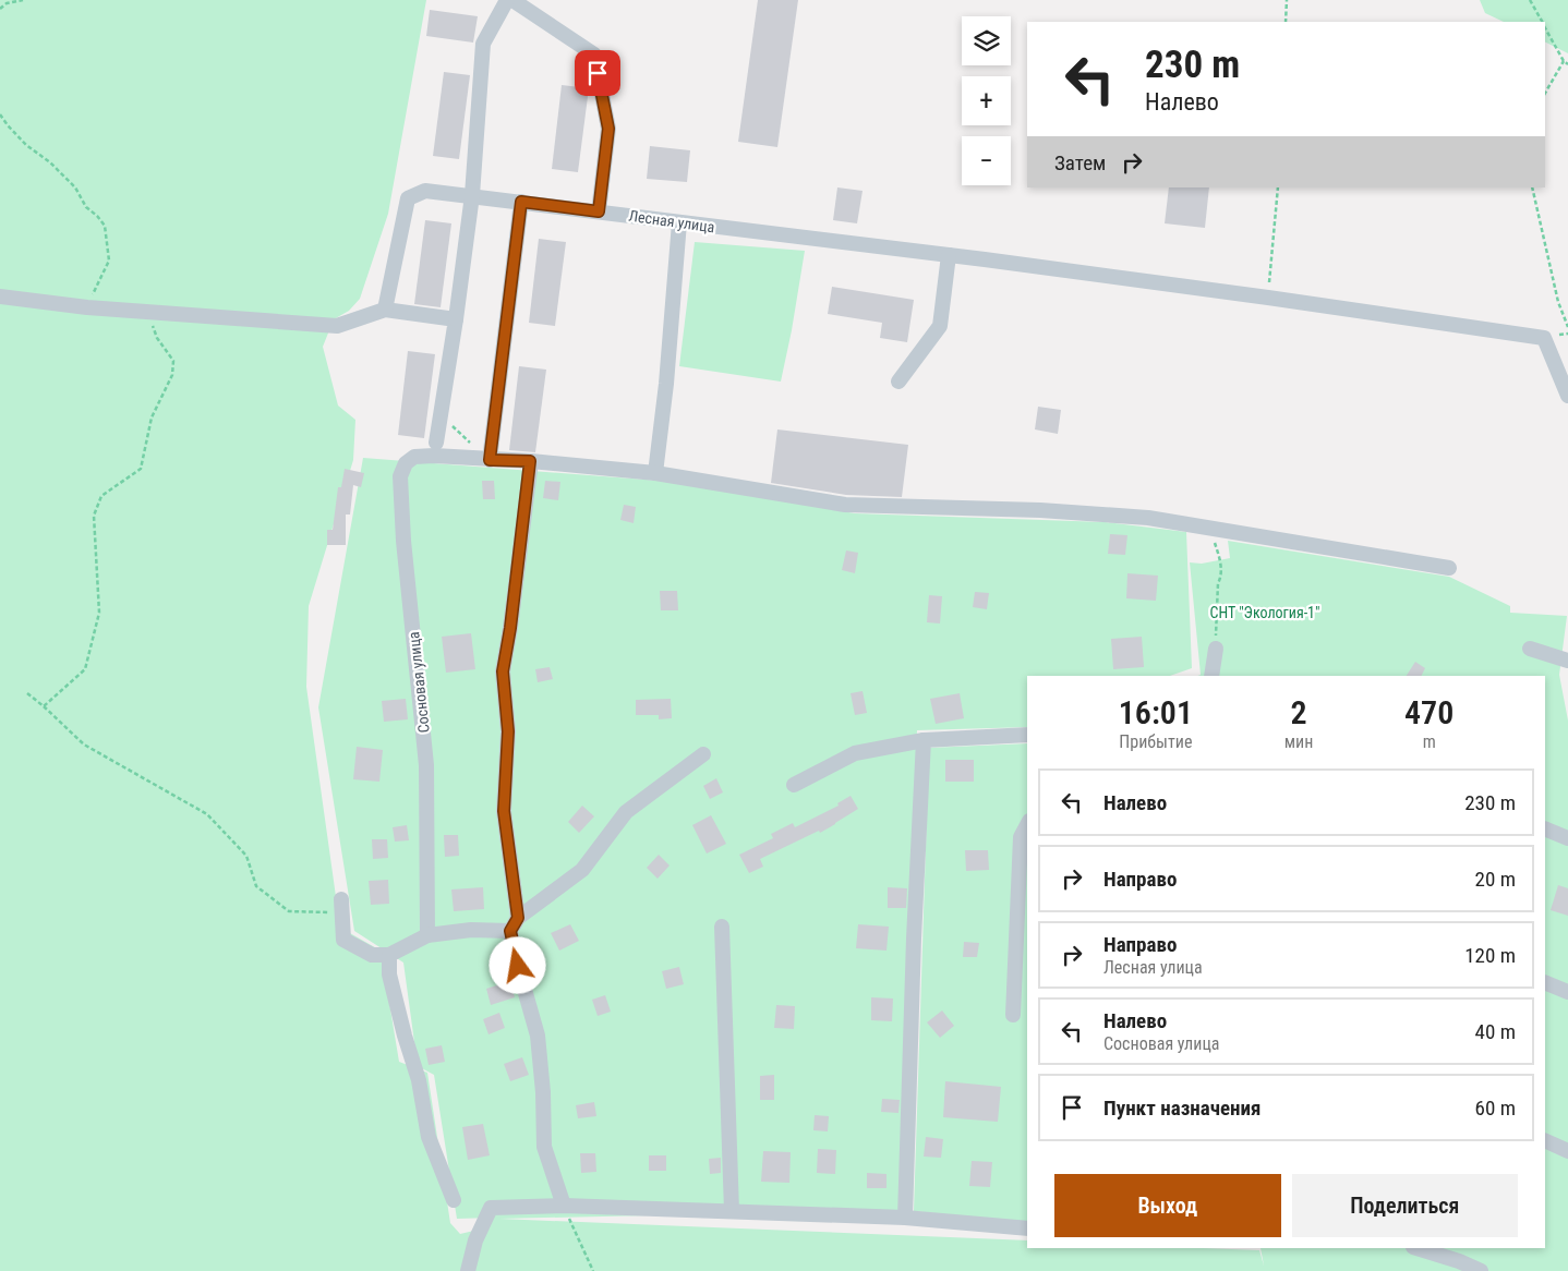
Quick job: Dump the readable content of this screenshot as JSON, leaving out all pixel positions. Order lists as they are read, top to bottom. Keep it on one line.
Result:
{"streets":{"street":["Лесная улица","Сосновая улица"]},"parks":["СНТ \"Экология-1\""],"page":{"map_buttons":["+","−"],"turn":["230 m","Налево"],"then":"Затем","eta":["16:01","Прибытие","2","мин","470","m"],"list":[{"name":"Налево","value":"230 m"},{"name":"Направо","value":"20 m"},{"name":"Направо","note":"Лесная улица","value":"120 m"},{"name":"Налево","note":"Сосновая улица","value":"40 m"},{"name":"Пункт назначения","value":"60 m"}],"buttons":["Выход","Поделиться"]}}
